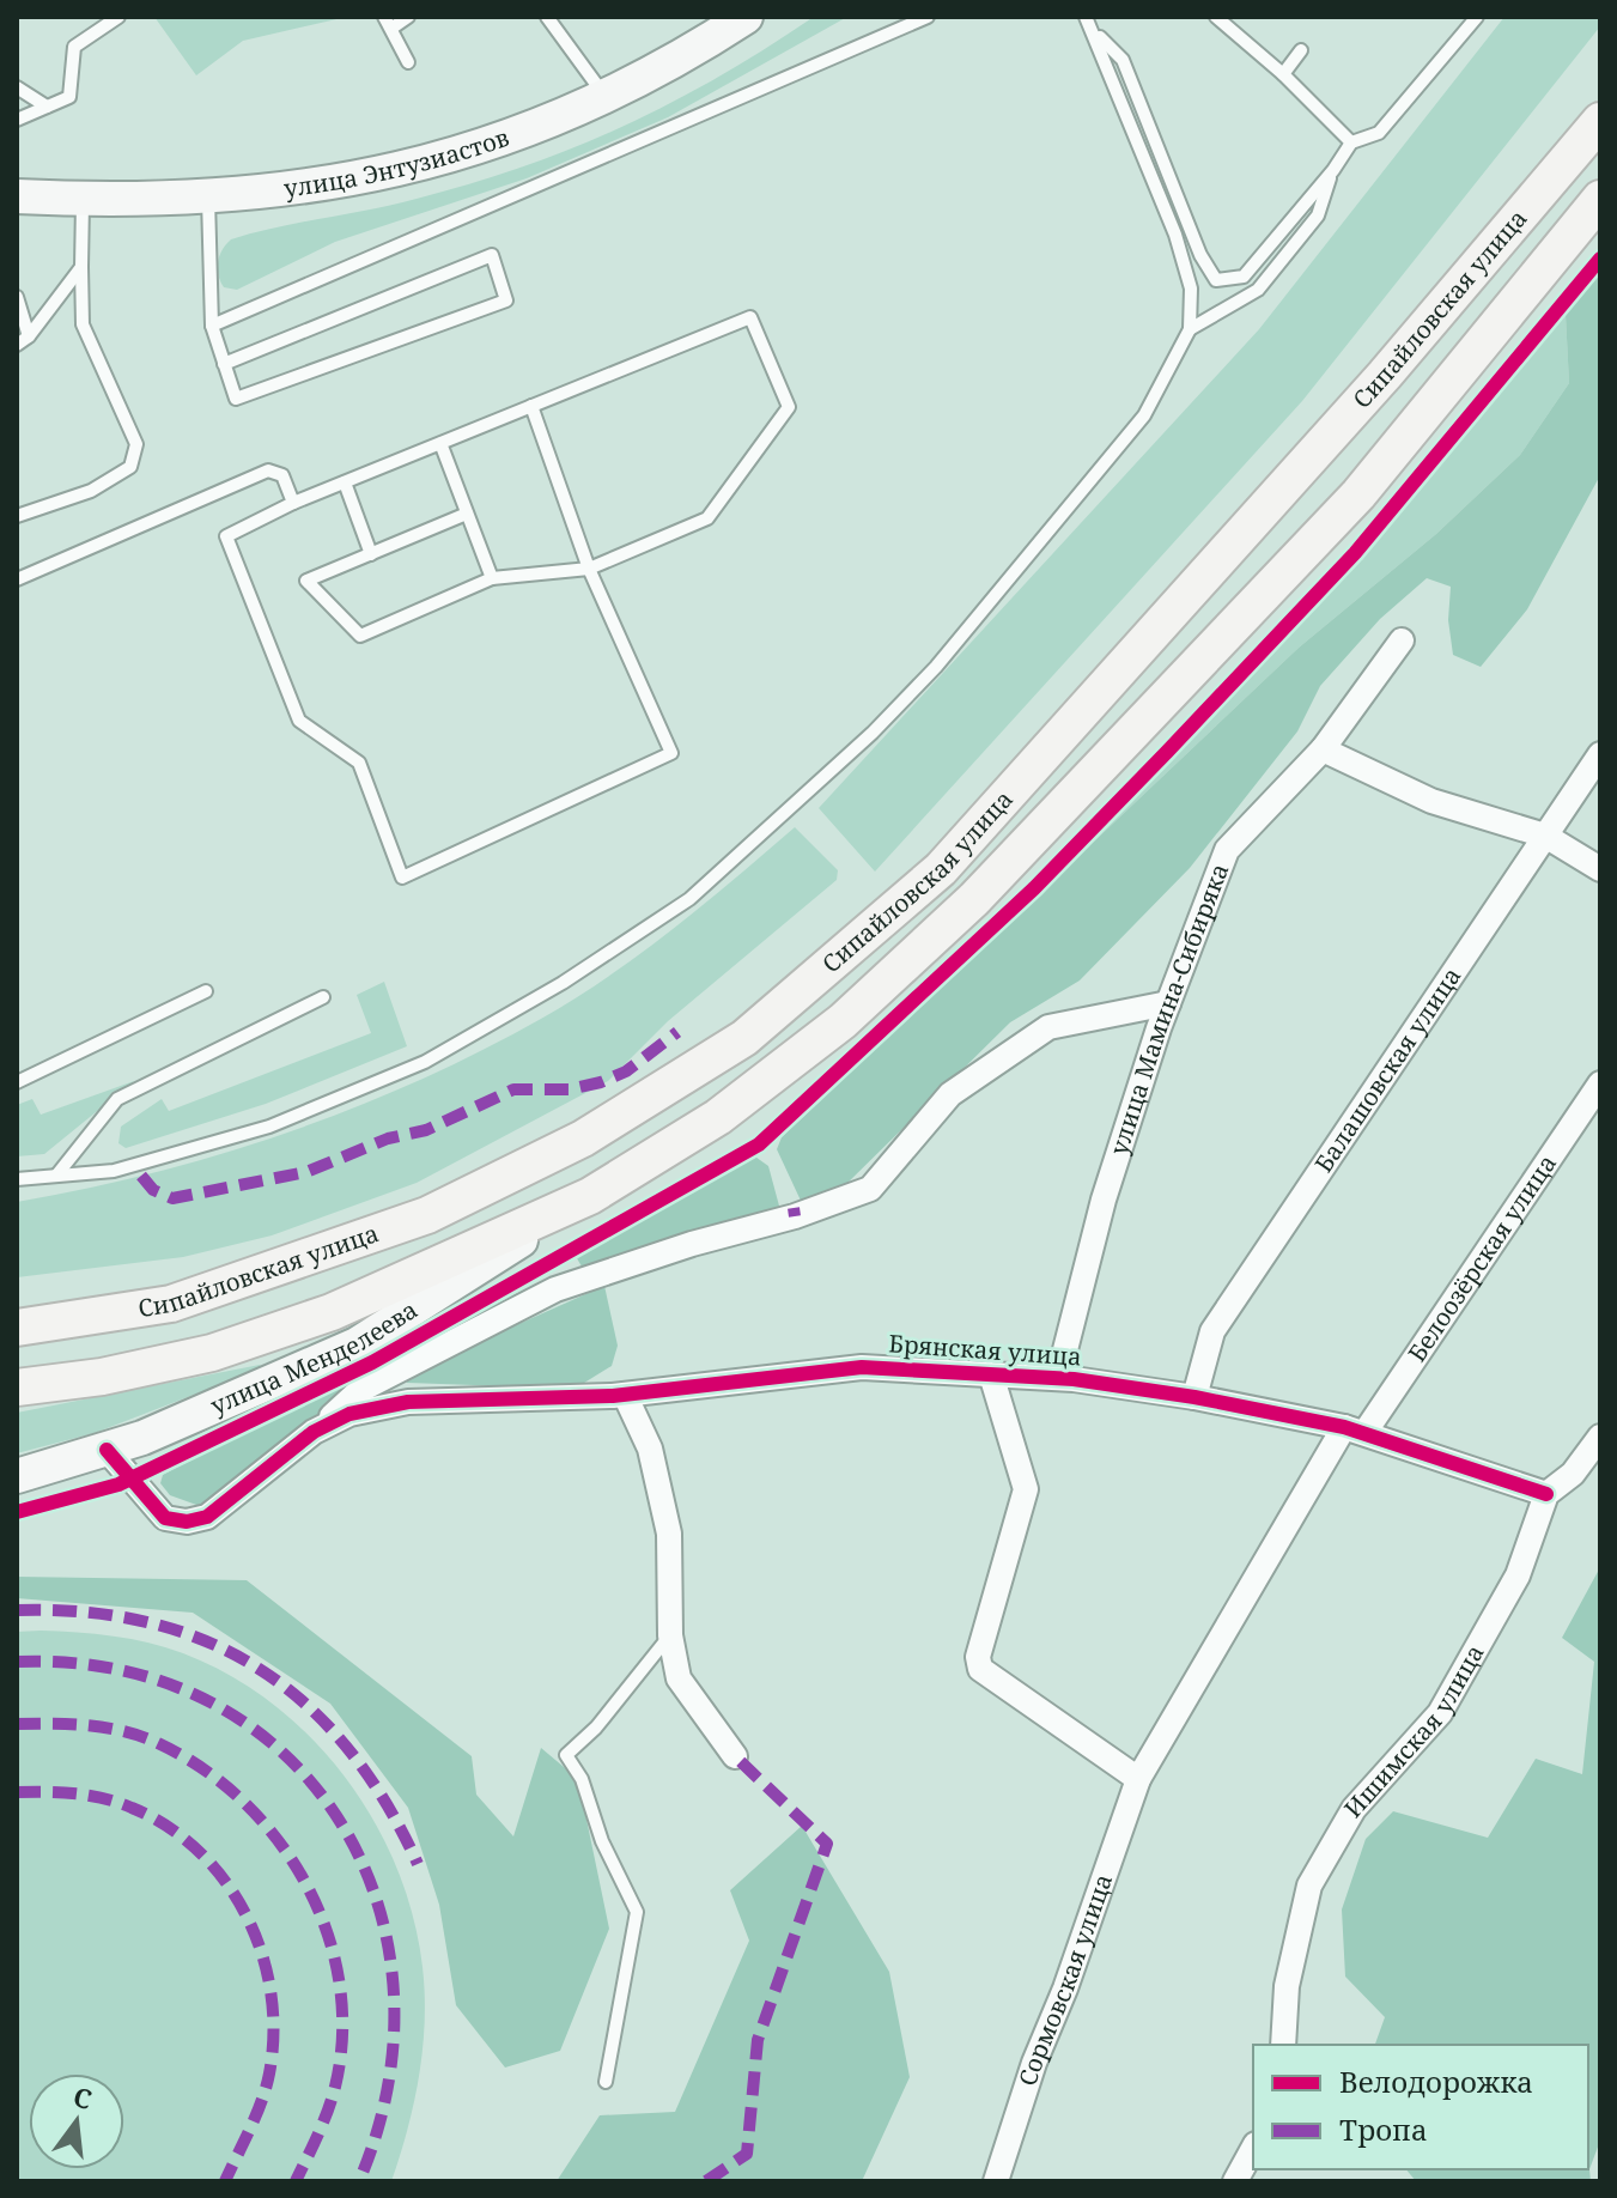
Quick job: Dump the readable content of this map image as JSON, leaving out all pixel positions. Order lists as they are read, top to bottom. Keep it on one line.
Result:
{"streets":{"main road":["улица Энтузиастов","Сипайловская улица","улица Менделеева"],"street":["улица Мамина-Сибиряка","Балашовская улица","Белоозёрская улица","Брянская улица","Ишимская улица","Сормовская улица"]},"crossings":[["Сипайловская улица","улица Менделеева"],["улица Мамина-Сибиряка","Брянская улица"],["Балашовская улица","Брянская улица"],["Белоозёрская улица","Брянская улица"],["Белоозёрская улица","Сормовская улица"],["Брянская улица","Ишимская улица"]],"legend":["Велодорожка","Тропа"],"north":"top"}
